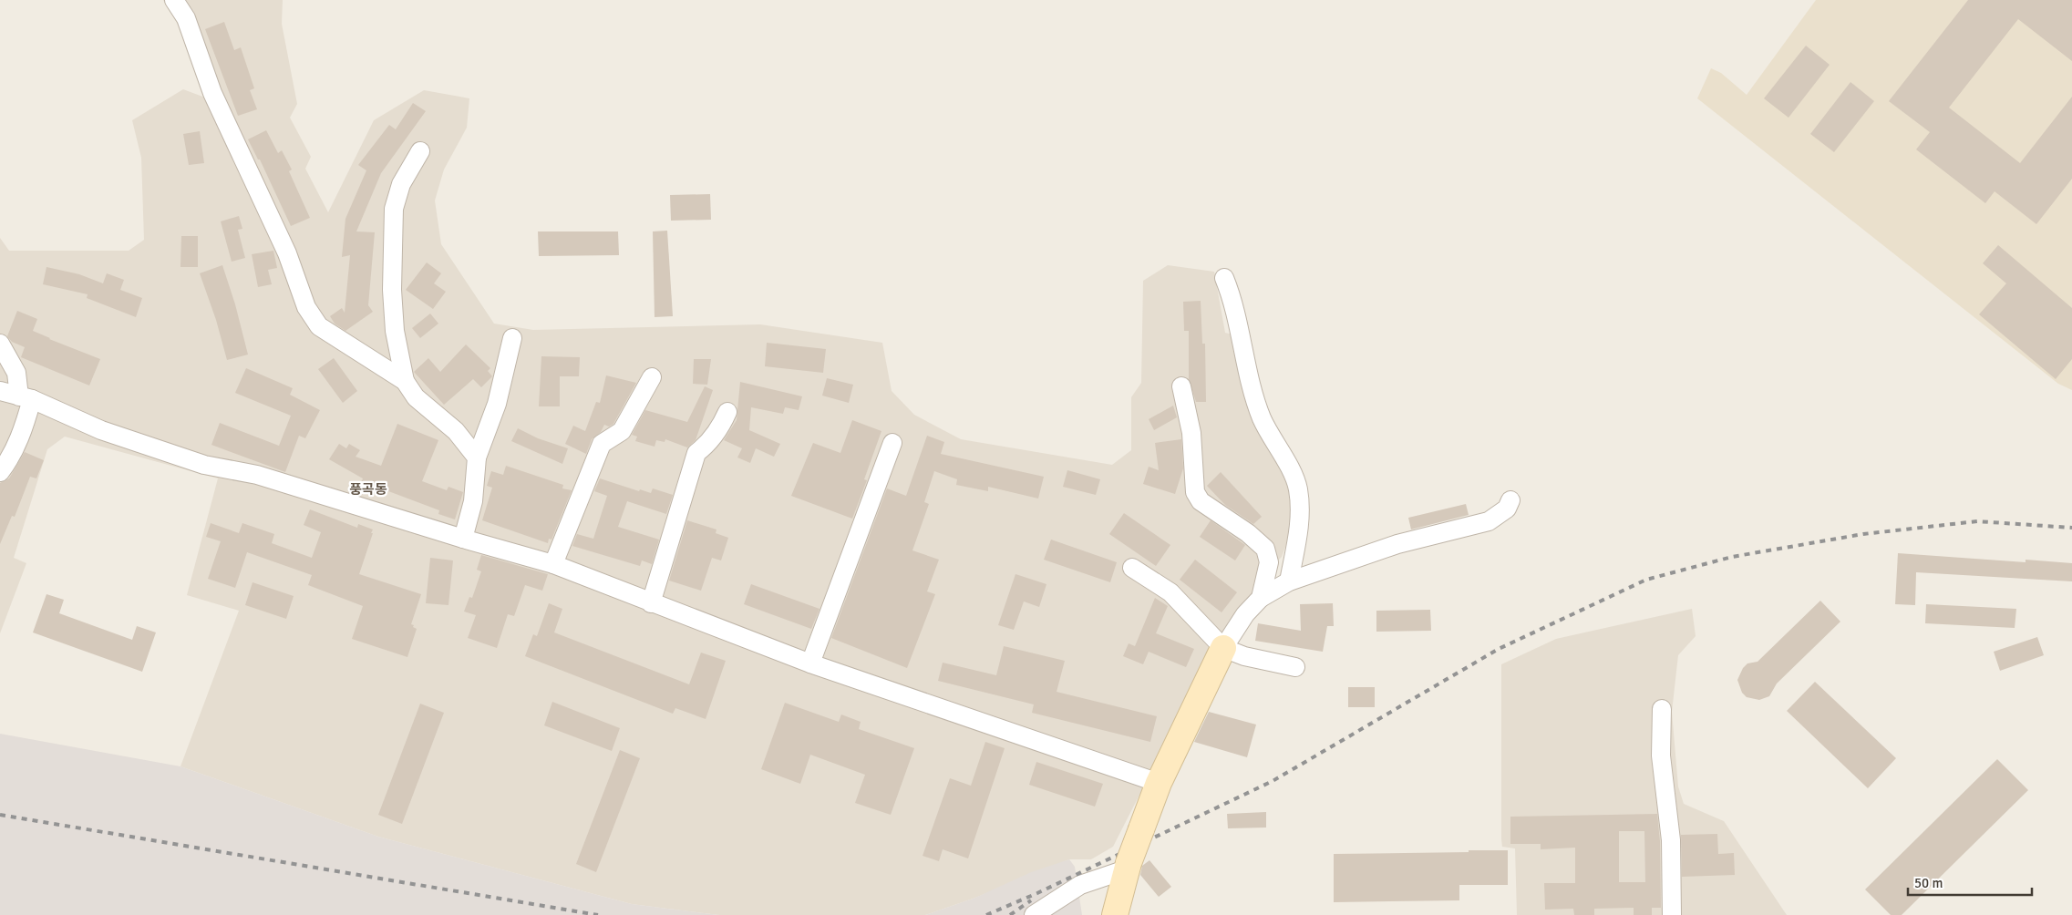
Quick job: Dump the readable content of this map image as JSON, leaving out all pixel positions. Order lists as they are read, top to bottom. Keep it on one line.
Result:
{"districts":["풍곡동"],"scale_bar":"50 m"}
